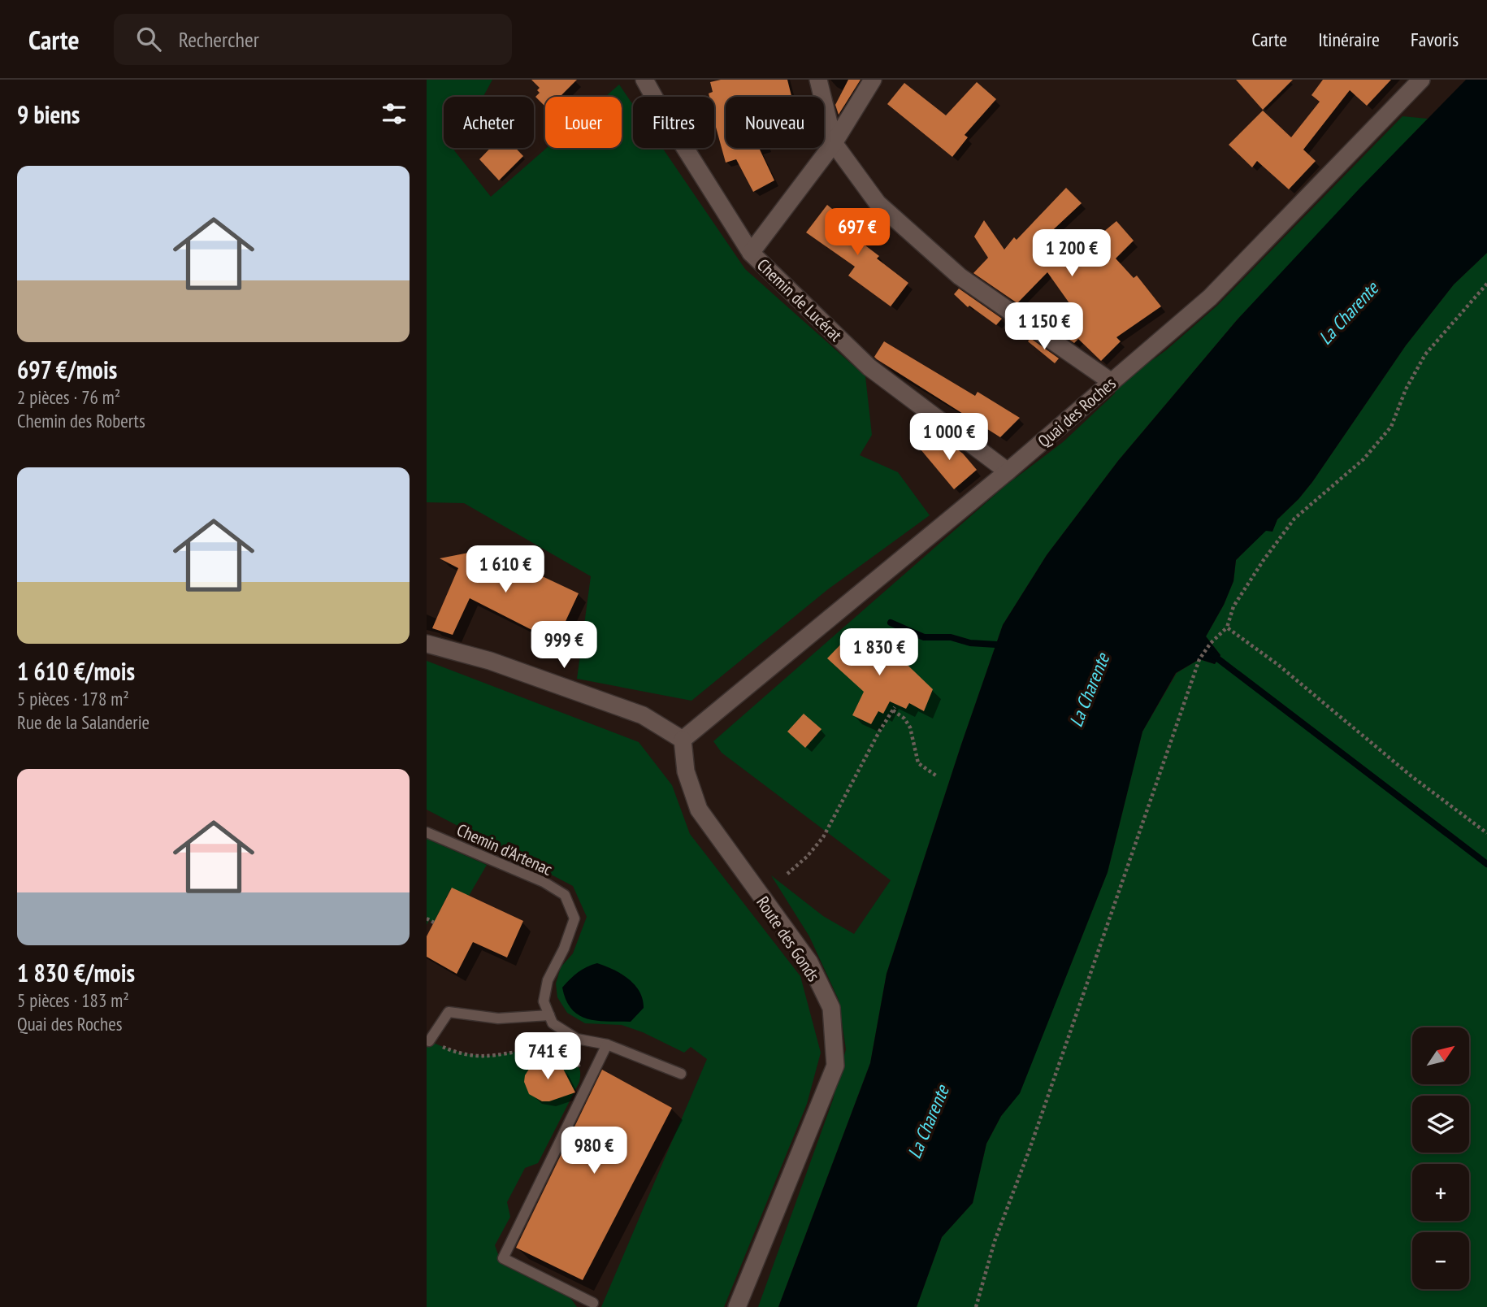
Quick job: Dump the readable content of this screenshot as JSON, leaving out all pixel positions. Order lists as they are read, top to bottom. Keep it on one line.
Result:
{"streets":{"street":["Chemin de Lucérat","Quai des Roches","Route des Gonds"],"lane":["Chemin d'Artenac"]},"crossings":[["Chemin de Lucérat","Quai des Roches"],["Quai des Roches","Route des Gonds"]],"water":["La Charente"],"north":"top right","page":{"header":"Carte","search":"Rechercher","nav":["Carte","Itinéraire","Favoris"],"heading":"9 biens","chip":["Acheter","Louer","Filtres","Nouveau"],"list":[{"name":"697 €/mois","note":"2 pièces · 76 m² · Chemin des Roberts"},{"name":"1 610 €/mois","note":"5 pièces · 178 m² · Rue de la Salanderie"},{"name":"1 830 €/mois","note":"5 pièces · 183 m² · Quai des Roches"}],"price":["697 €","1 200 €","1 150 €","1 000 €","1 610 €","999 €","1 830 €","741 €","980 €"],"map_buttons":["+","−"]}}
